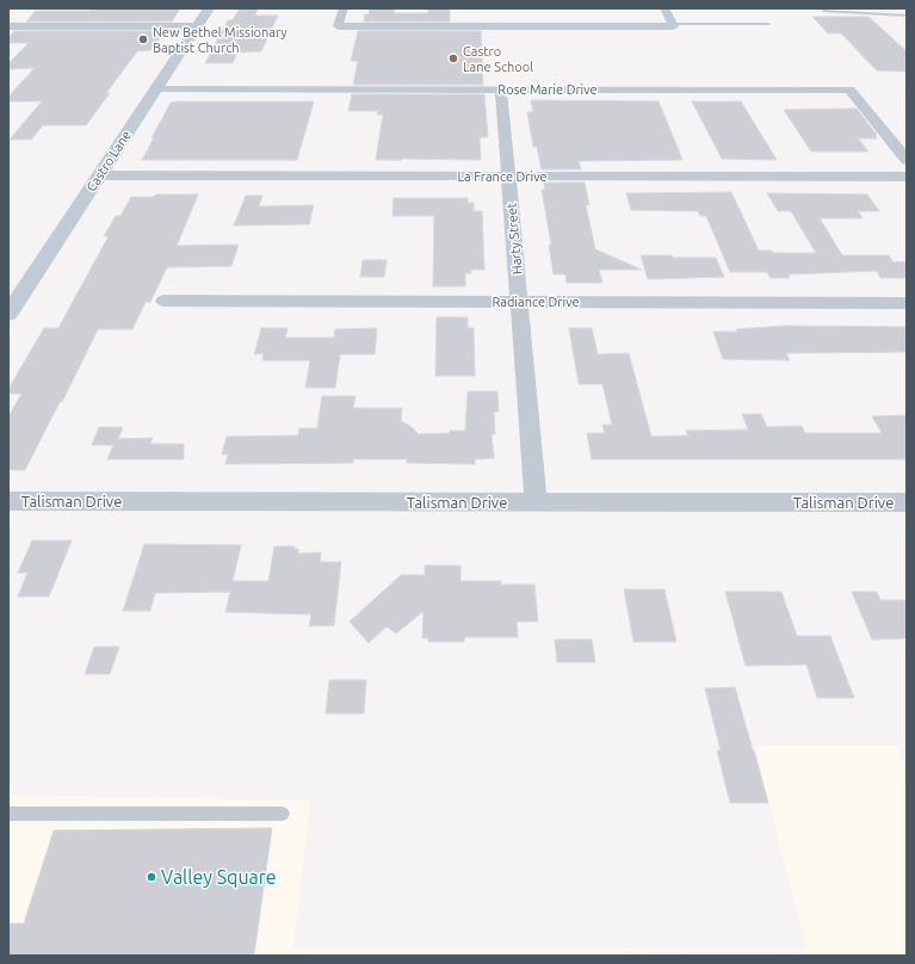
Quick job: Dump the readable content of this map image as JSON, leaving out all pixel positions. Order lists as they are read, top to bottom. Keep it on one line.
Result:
{"streets":{"street":["Rose Marie Drive","Castro Lane","La France Drive","Harty Street","Radiance Drive","Talisman Drive"]},"crossings":[["Rose Marie Drive","Castro Lane"],["Rose Marie Drive","Harty Street"],["Castro Lane","La France Drive"],["La France Drive","Harty Street"],["Harty Street","Radiance Drive"],["Harty Street","Talisman Drive"]],"places":["New Bethel Missionary Baptist Church","Castro Lane School","Valley Square"]}
